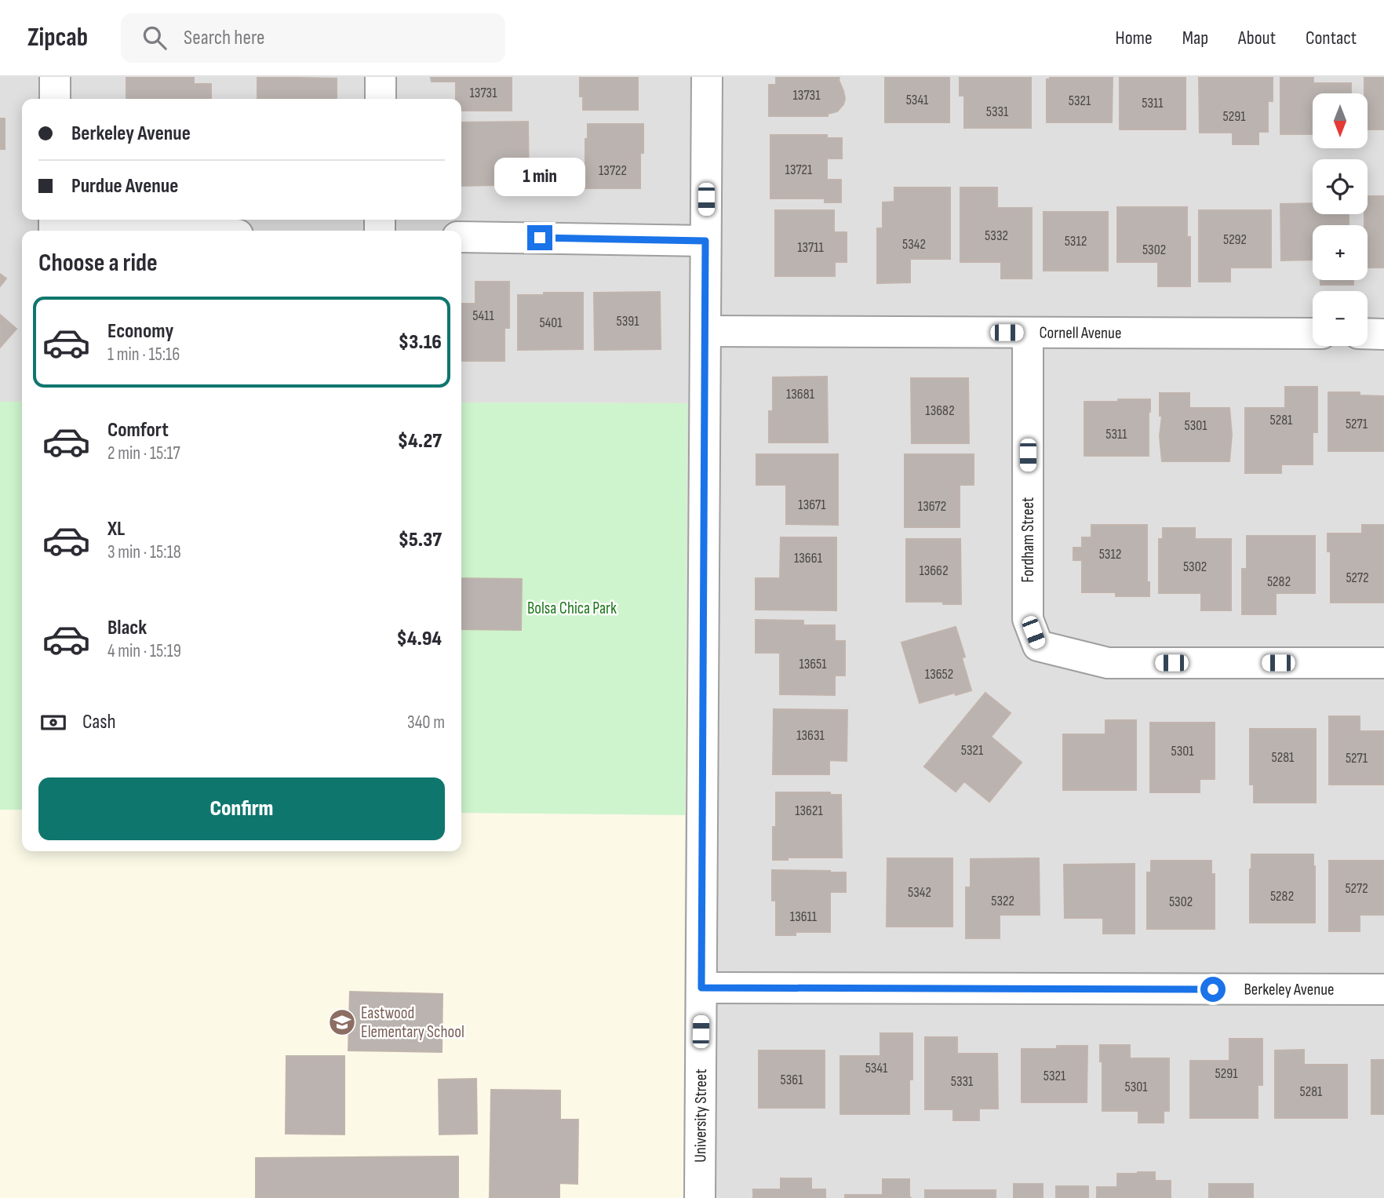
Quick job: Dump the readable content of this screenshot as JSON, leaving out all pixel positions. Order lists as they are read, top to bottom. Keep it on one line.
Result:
{"streets":{"street":["Cornell Avenue","Fordham Street","Berkeley Avenue","University Street"]},"crossings":[["Cornell Avenue","Fordham Street"],["Cornell Avenue","University Street"],["Berkeley Avenue","University Street"]],"parks":["Bolsa Chica Park"],"places":{"school or university":["Eastwood Elementary School"]},"house_numbers":["13731","13731","5341","5321","5311","5331","5291","13721","13722","5332","5292","5312","5342","13711","5302","5411","5391","5401","13681","13682","5281","5271","5301","5311","13671","13672","5312","13661","5302","13662","5272","5282","13651","13652","13631","5321","5301","5281","5271","13621","5272","5342","5282","5322","5302","13611","5341","5291","5321","5361","5331","5301","5281"],"north":"bottom","page":{"header":"Zipcab","search":"Search here","nav":["Home","Map","About","Contact"],"map_buttons":["+","−"],"banner":["Berkeley Avenue","Purdue Avenue"],"bubble":"1 min","heading":"Choose a ride","list":[{"name":"Economy","note":"1 min · 15:16","value":"$3.16"},{"name":"Comfort","note":"2 min · 15:17","value":"$4.27"},{"name":"XL","note":"3 min · 15:18","value":"$5.37"},{"name":"Black","note":"4 min · 15:19","value":"$4.94"}],"pay":["Cash","340 m"],"buttons":"Confirm"}}
